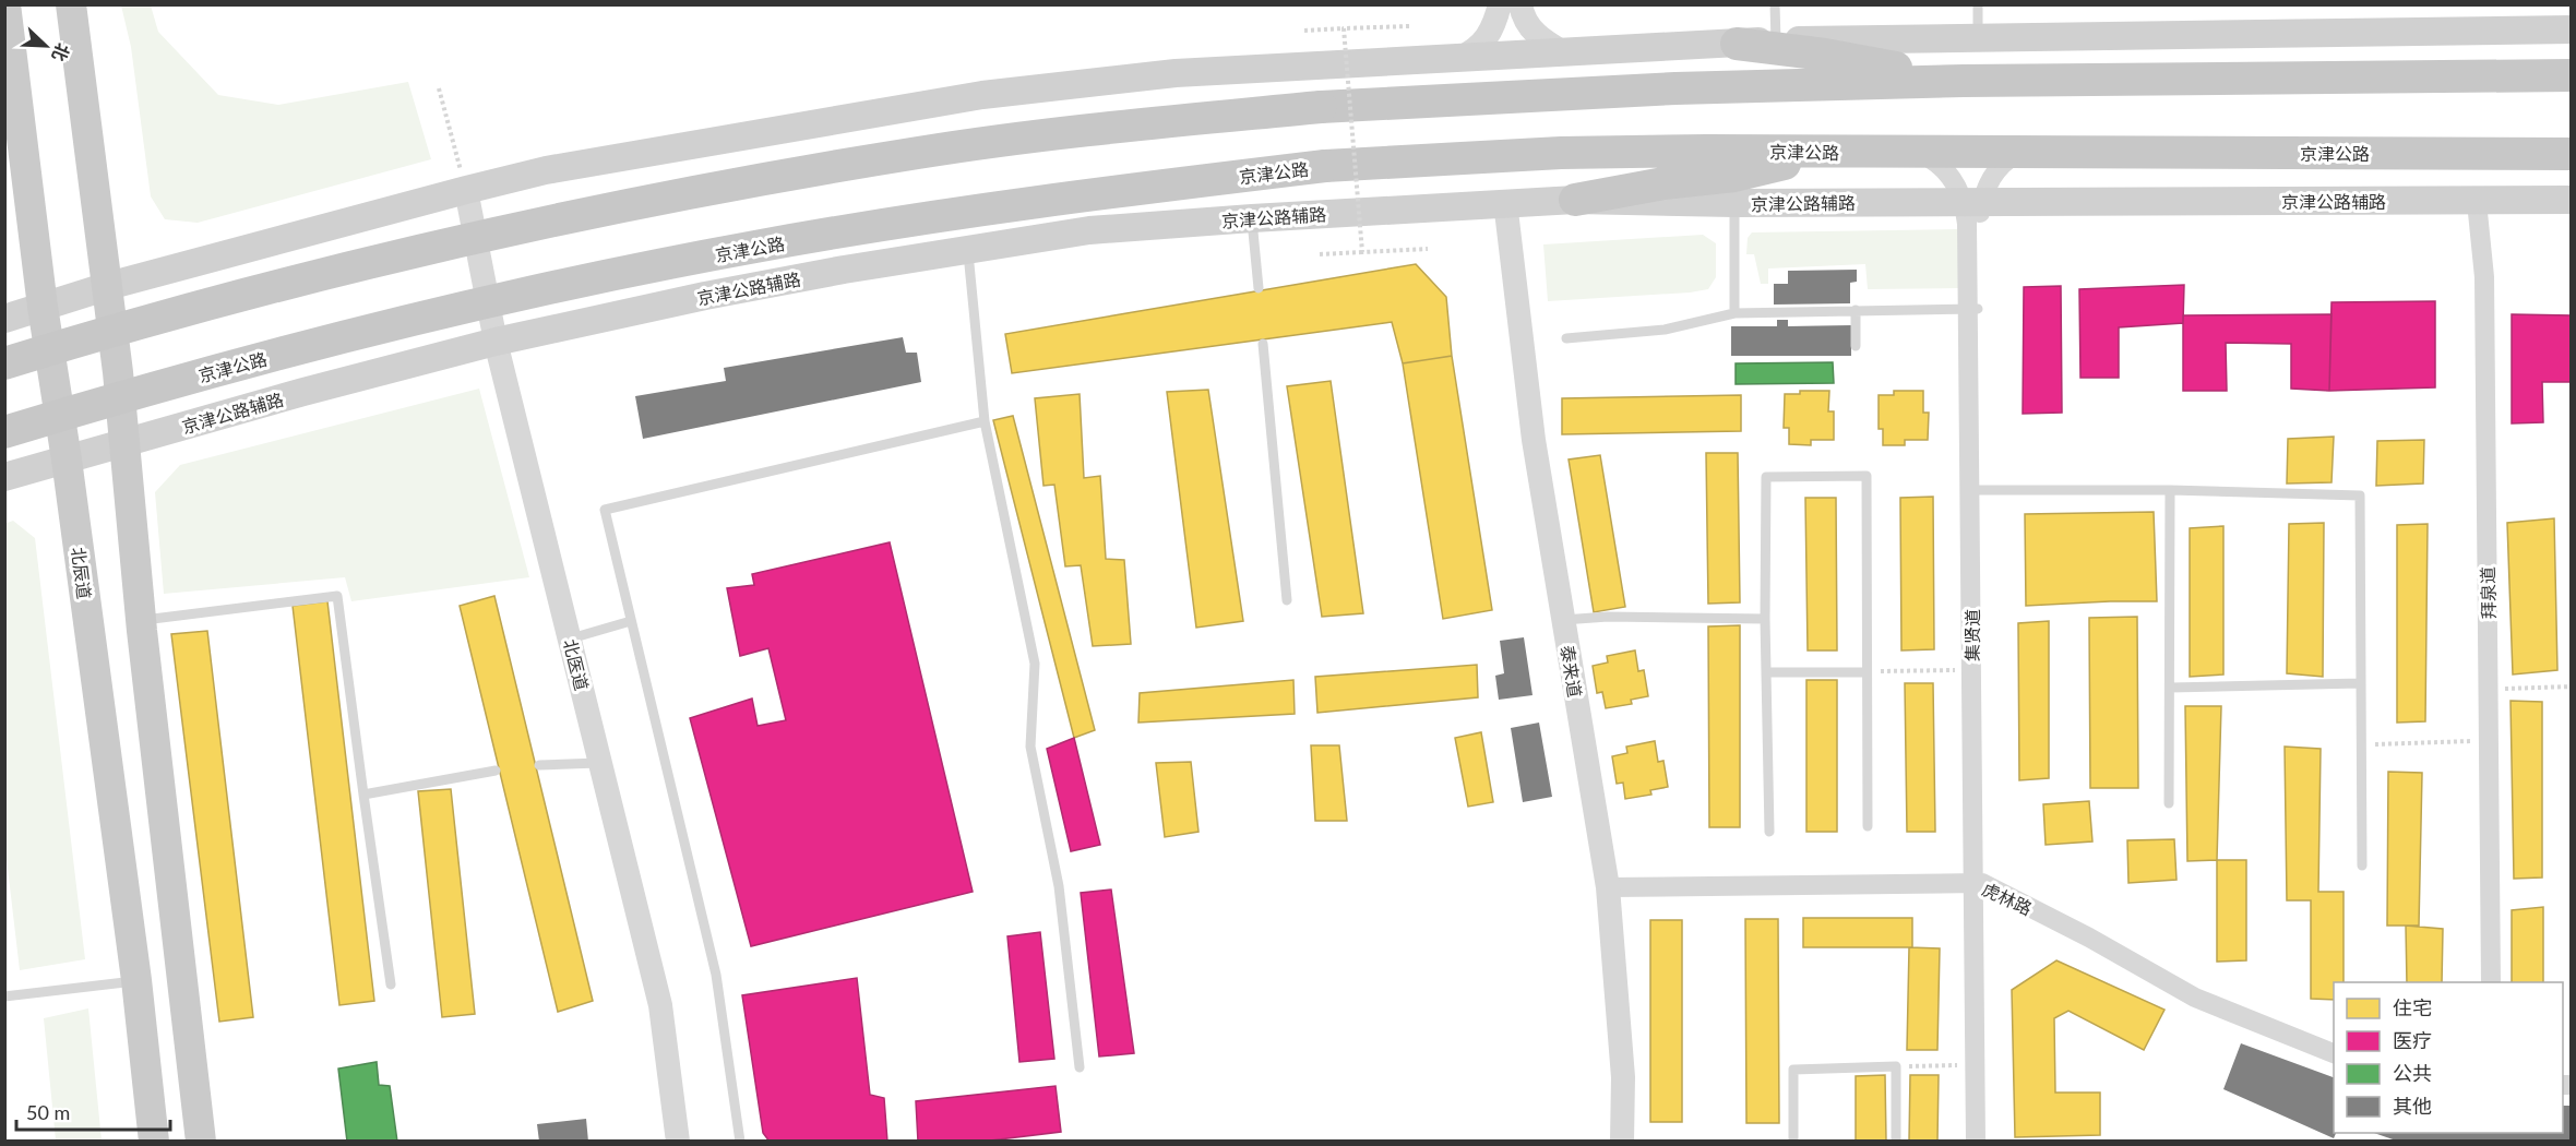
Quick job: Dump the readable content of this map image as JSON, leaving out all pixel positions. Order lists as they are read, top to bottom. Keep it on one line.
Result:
{"streets":{"highway":["京津公路"],"main road":["京津公路辅路","北辰道"],"street":["拜泉道","集贤道","北医道","泰来道","虎林路"]},"crossings":[["京津公路","集贤道"],["京津公路辅路","北辰道"],["京津公路辅路","拜泉道"],["京津公路辅路","集贤道"],["京津公路辅路","北医道"],["京津公路辅路","泰来道"],["集贤道","虎林路"],["泰来道","虎林路"]],"legend":["住宅","医疗","公共","其他"],"scale_bar":"50 m","north":"bottom right"}
